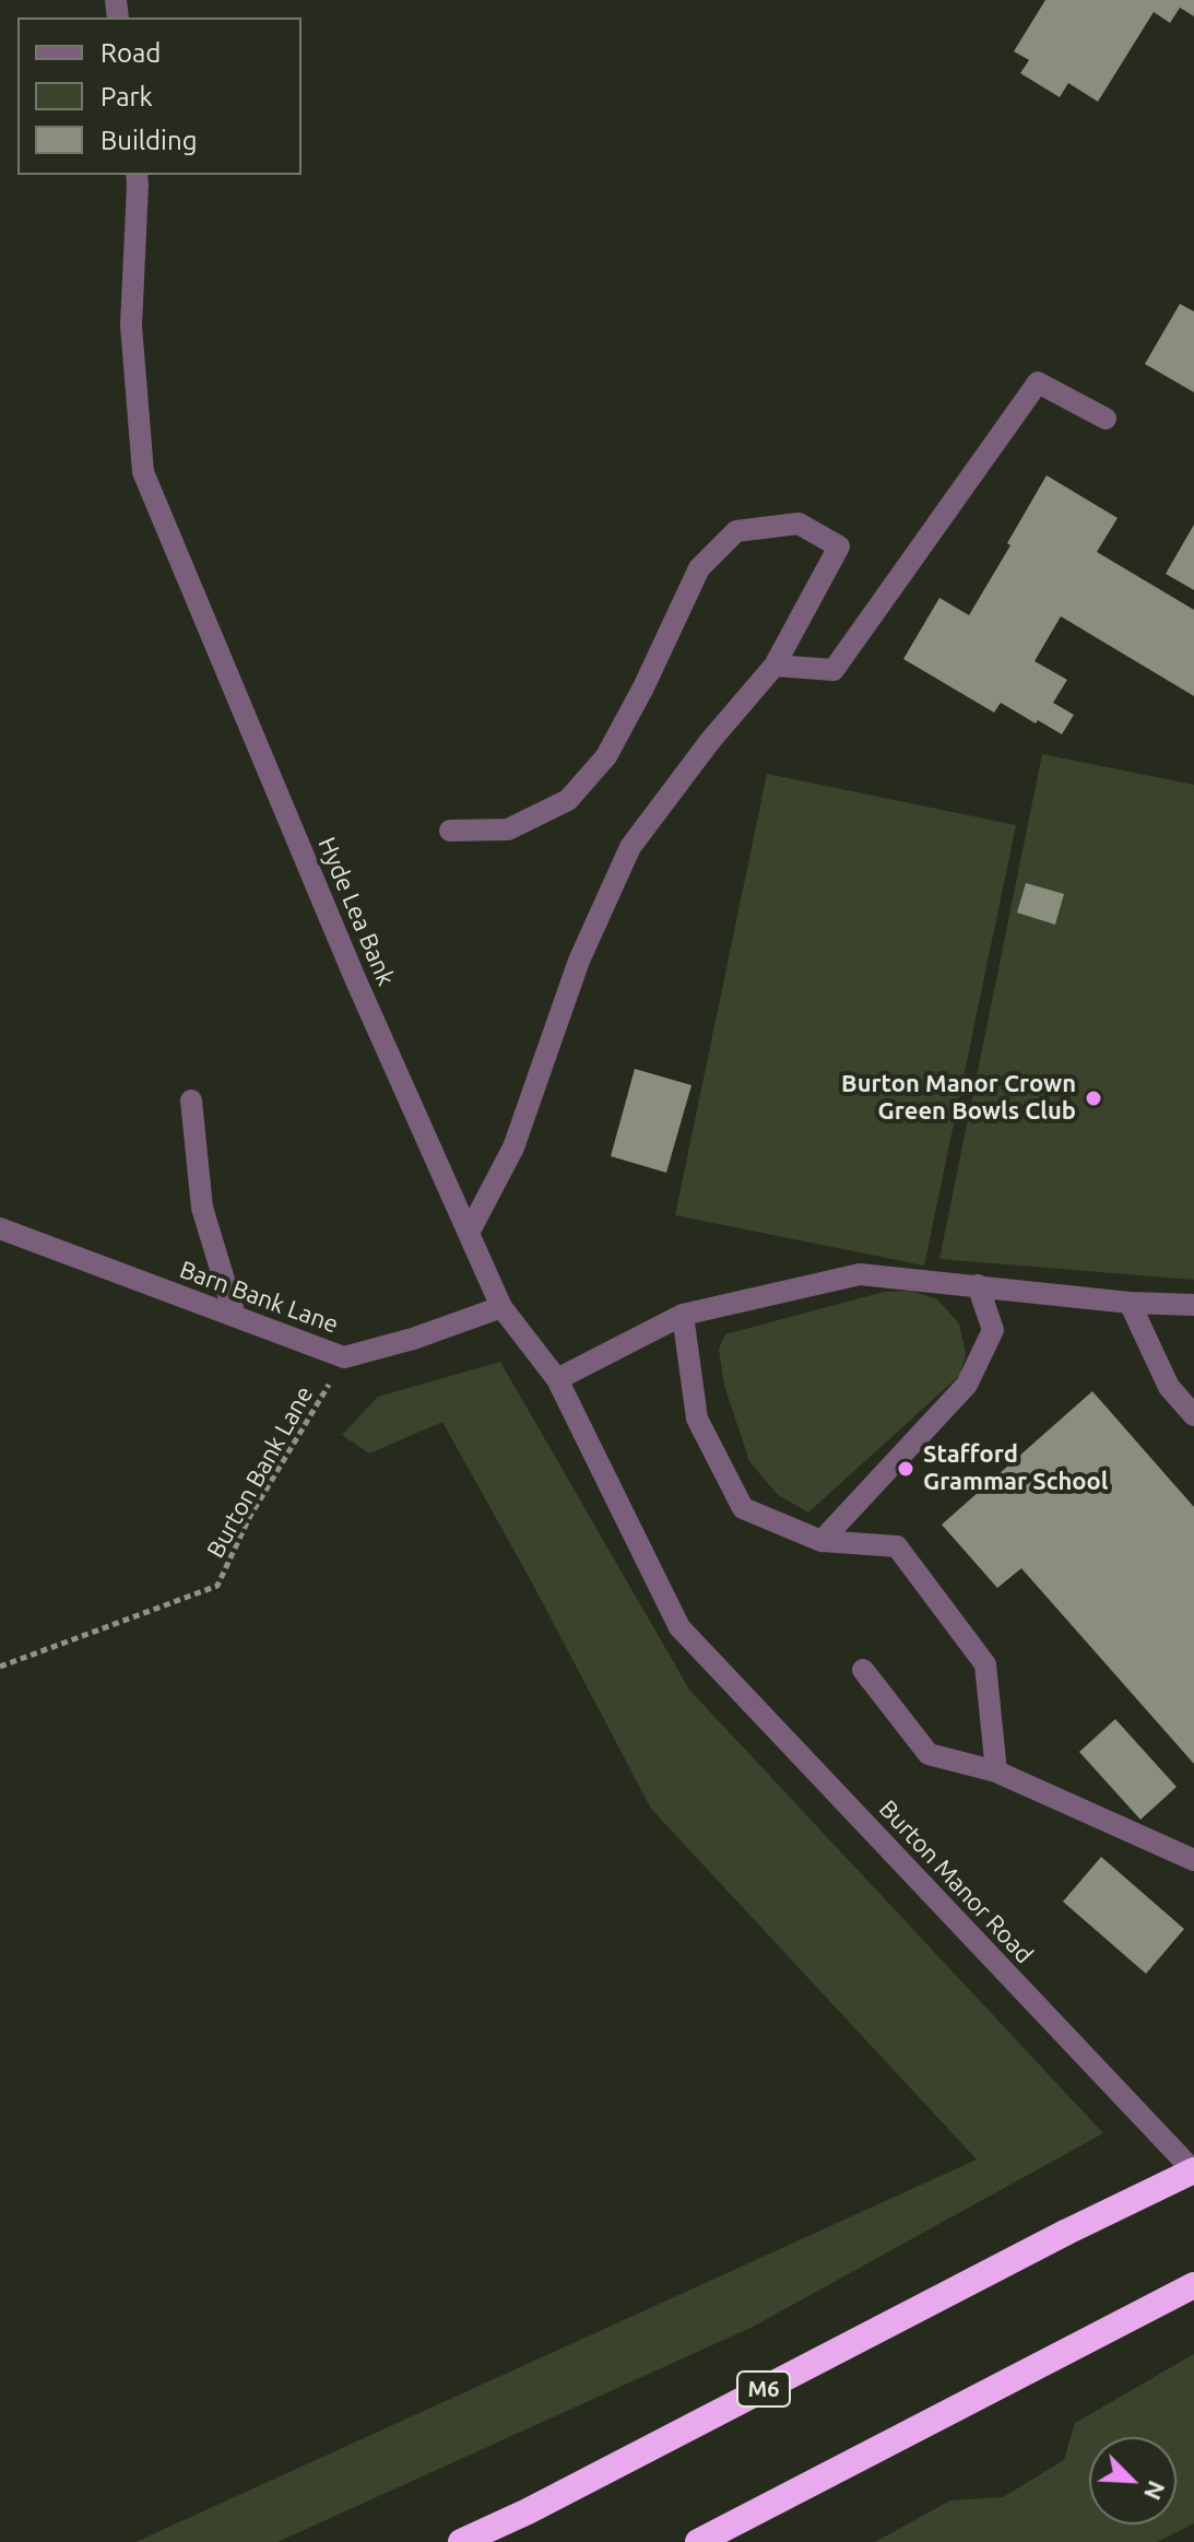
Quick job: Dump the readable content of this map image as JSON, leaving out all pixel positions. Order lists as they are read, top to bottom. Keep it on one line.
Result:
{"streets":{"highway":["M6"],"street":["Hyde Lea Bank","Barn Bank Lane","Burton Manor Road"],"path":["Burton Bank Lane"]},"crossings":[["Hyde Lea Bank","Barn Bank Lane"],["Hyde Lea Bank","Burton Manor Road"],["Barn Bank Lane","Burton Bank Lane"],["Burton Manor Road","M6"]],"places":["Burton Manor Crown Green Bowls Club","Stafford Grammar School"],"legend":["Road","Park","Building"],"north":"bottom right"}
